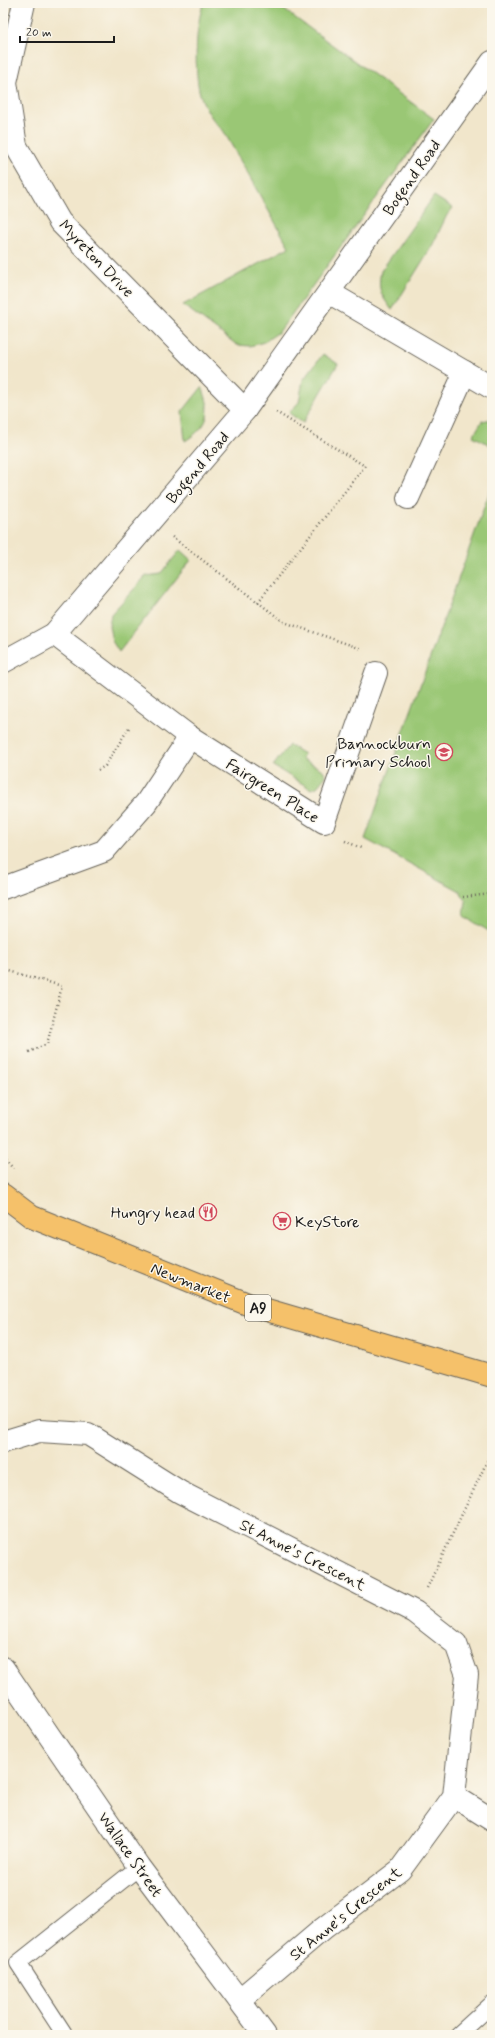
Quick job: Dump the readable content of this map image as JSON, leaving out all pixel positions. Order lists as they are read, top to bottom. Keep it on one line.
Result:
{"streets":{"main road":["Newmarket","A9"],"street":["Bogend Road","Myreton Drive","Fairgreen Place","St Anne's Crescent","Wallace Street"]},"crossings":[["Bogend Road","Myreton Drive"],["Bogend Road","Fairgreen Place"],["St Anne's Crescent","Wallace Street"]],"places":{"school or university":["Bannockburn Primary School"],"restaurant":["Hungry head"],"supermarket":["KeyStore"]},"scale_bar":"20 m"}
